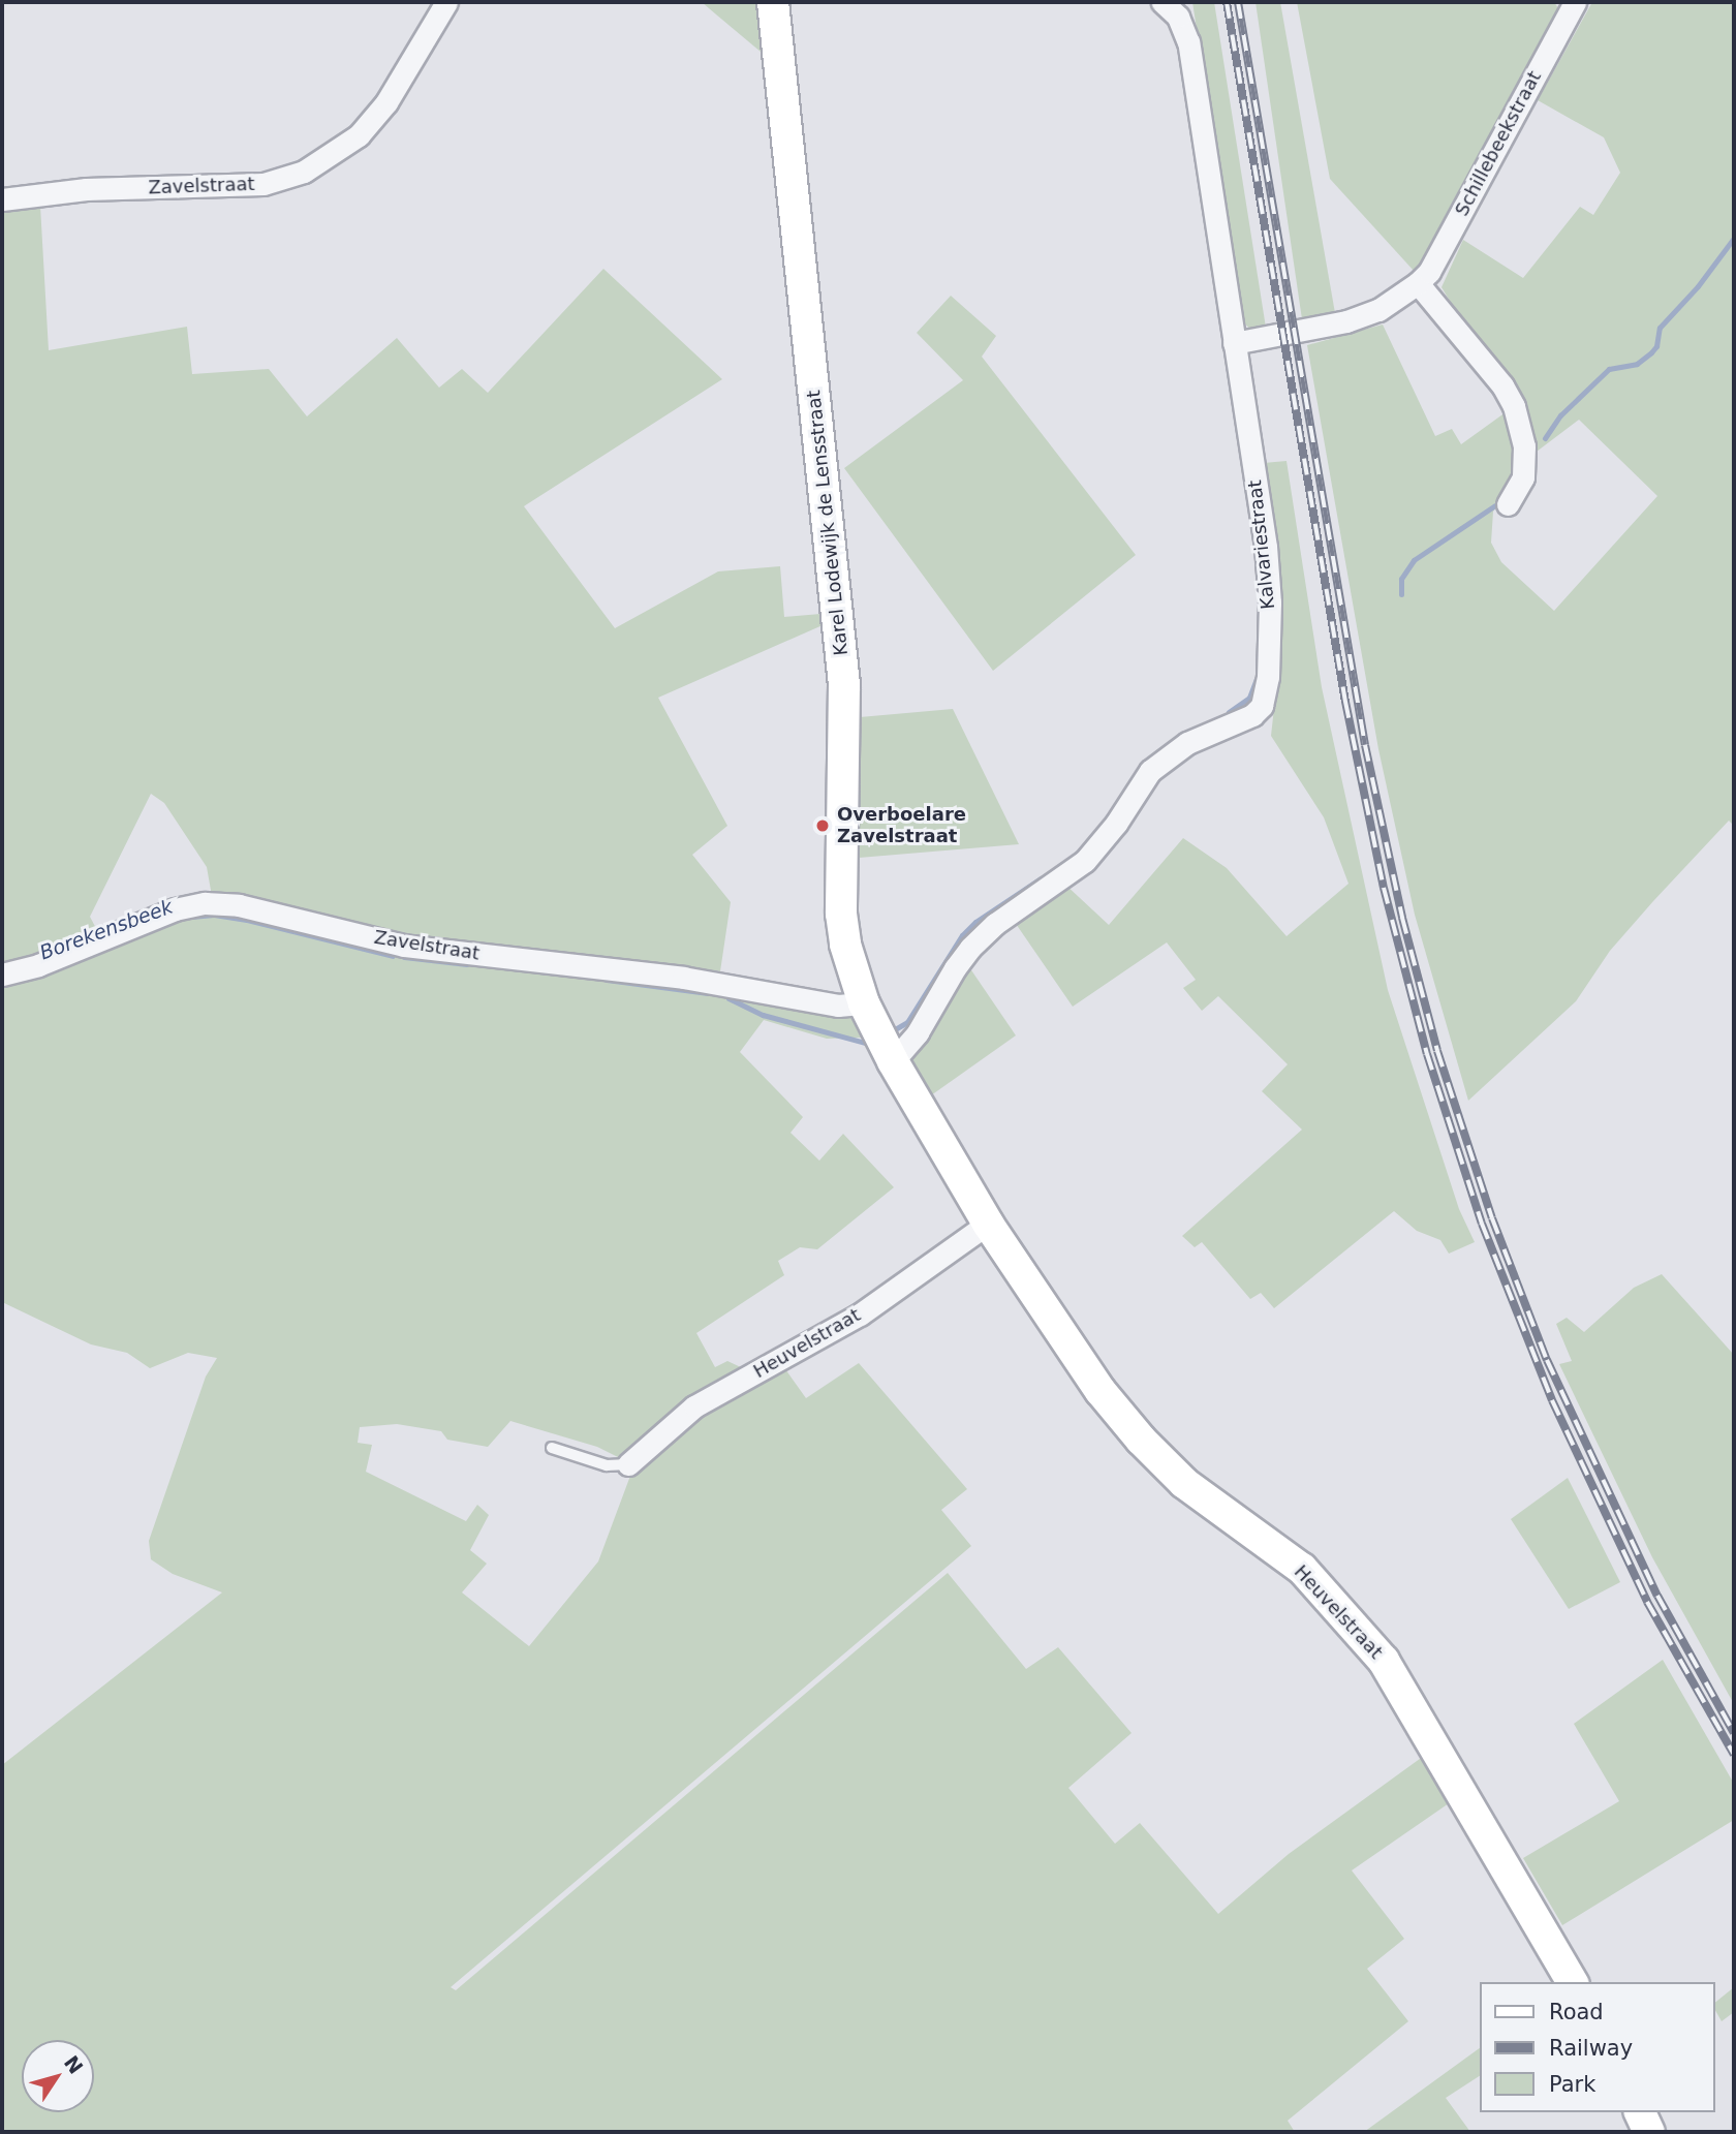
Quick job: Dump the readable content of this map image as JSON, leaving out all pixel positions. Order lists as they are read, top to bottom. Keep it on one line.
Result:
{"streets":{"street":["Schillebeekstraat","Zavelstraat","Karel Lodewijk de Lensstraat","Kalvariestraat","Heuvelstraat"]},"crossings":[["Schillebeekstraat","Kalvariestraat"],["Zavelstraat","Karel Lodewijk de Lensstraat"],["Karel Lodewijk de Lensstraat","Kalvariestraat"],["Karel Lodewijk de Lensstraat","Heuvelstraat"],["Kalvariestraat","Heuvelstraat"]],"water":["Borekensbeek"],"places":["Overboelare Zavelstraat"],"legend":["Road","Railway","Park"],"north":"top right"}
